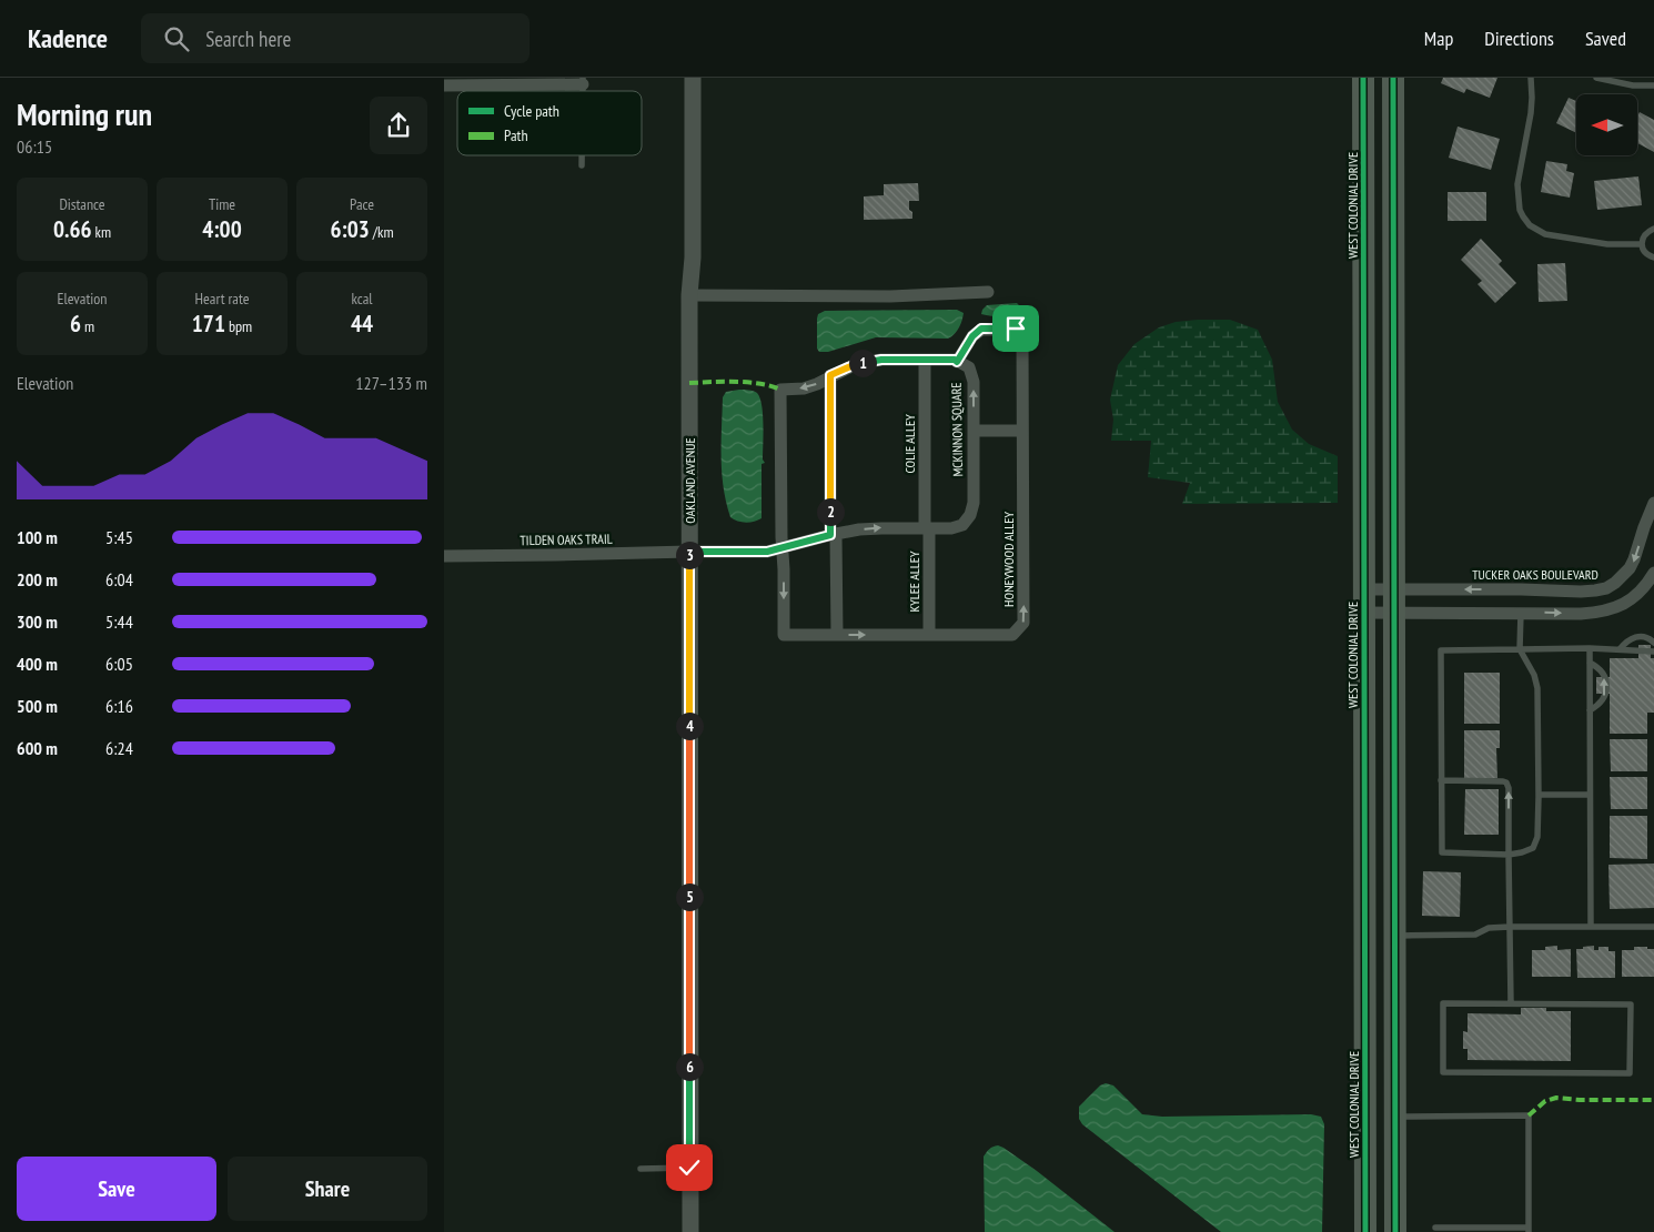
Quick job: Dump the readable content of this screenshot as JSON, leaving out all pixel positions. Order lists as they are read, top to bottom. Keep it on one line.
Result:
{"streets":{"highway":["WEST COLONIAL DRIVE"],"street":["MCKINNON SQUARE","COLIE ALLEY","OAKLAND AVENUE","TILDEN OAKS TRAIL","HONEYWOOD ALLEY","TUCKER OAKS BOULEVARD","KYLEE ALLEY"]},"crossings":[["WEST COLONIAL DRIVE","TUCKER OAKS BOULEVARD"],["MCKINNON SQUARE","COLIE ALLEY"],["MCKINNON SQUARE","OAKLAND AVENUE"],["MCKINNON SQUARE","TILDEN OAKS TRAIL"],["MCKINNON SQUARE","HONEYWOOD ALLEY"],["MCKINNON SQUARE","KYLEE ALLEY"],["COLIE ALLEY","KYLEE ALLEY"],["OAKLAND AVENUE","TILDEN OAKS TRAIL"],["HONEYWOOD ALLEY","KYLEE ALLEY"]],"legend":["Cycle path","Path"],"north":"left","page":{"header":"Kadence","search":"Search here","nav":["Map","Directions","Saved"],"heading":["Morning run","06:15"],"stats":[["Distance","0.66 km"],["Time","4:00"],["Pace","6:03 /km"],["Elevation","6 m"],["Heart rate","171 bpm"],["kcal","44"]],"pins":["1","2","3","4","5","6"],"chart":["Elevation","127–133 m"],"list":[{"name":"100 m","note":"5:45"},{"name":"200 m","note":"6:04"},{"name":"300 m","note":"5:44"},{"name":"400 m","note":"6:05"},{"name":"500 m","note":"6:16"},{"name":"600 m","note":"6:24"}],"buttons":["Save","Share"]}}
